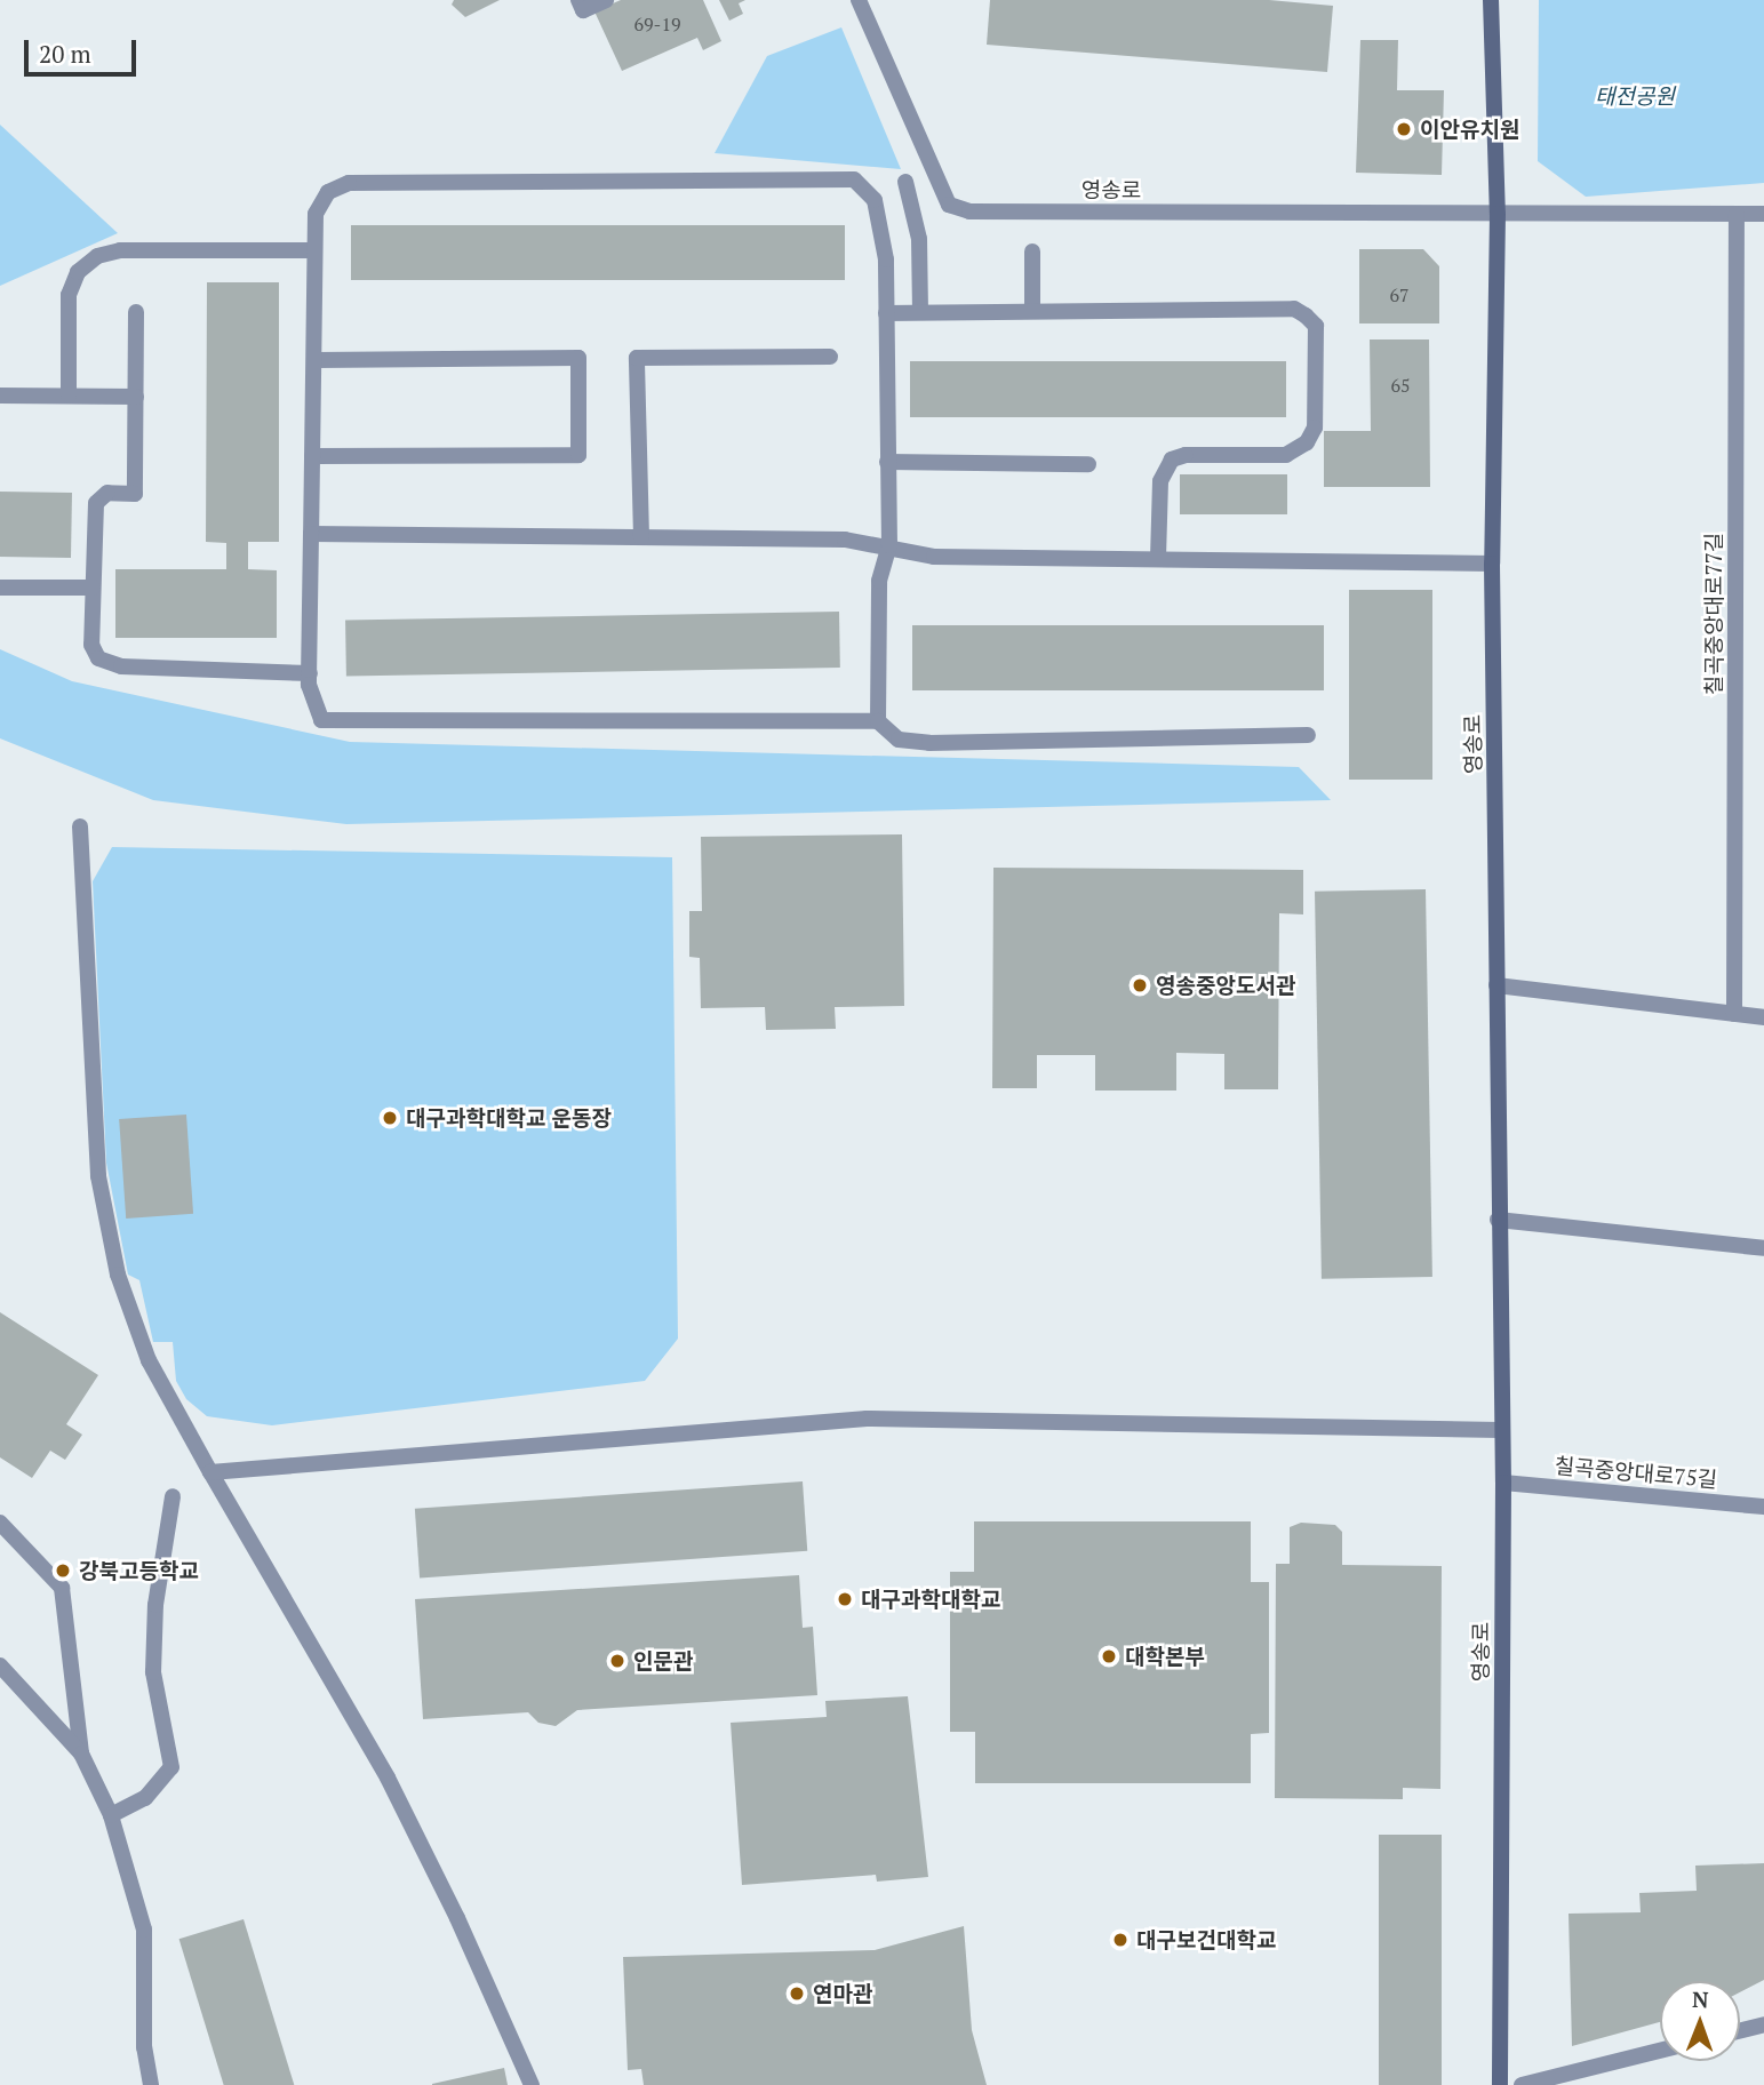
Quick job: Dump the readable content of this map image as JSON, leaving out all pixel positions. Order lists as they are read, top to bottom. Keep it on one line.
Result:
{"streets":{"main road":["영송로"],"street":["칠곡중앙대로77길","칠곡중앙대로75길"]},"crossings":[["영송로","칠곡중앙대로75길"]],"parks":["태전공원"],"places":["이안유치원","영송중앙도서관","대구과학대학교 운동장","강북고등학교","대구과학대학교","대학본부","인문관","대구보건대학교","연마관"],"house_numbers":["69-19","67","65"],"scale_bar":"20 m","north":"top"}
